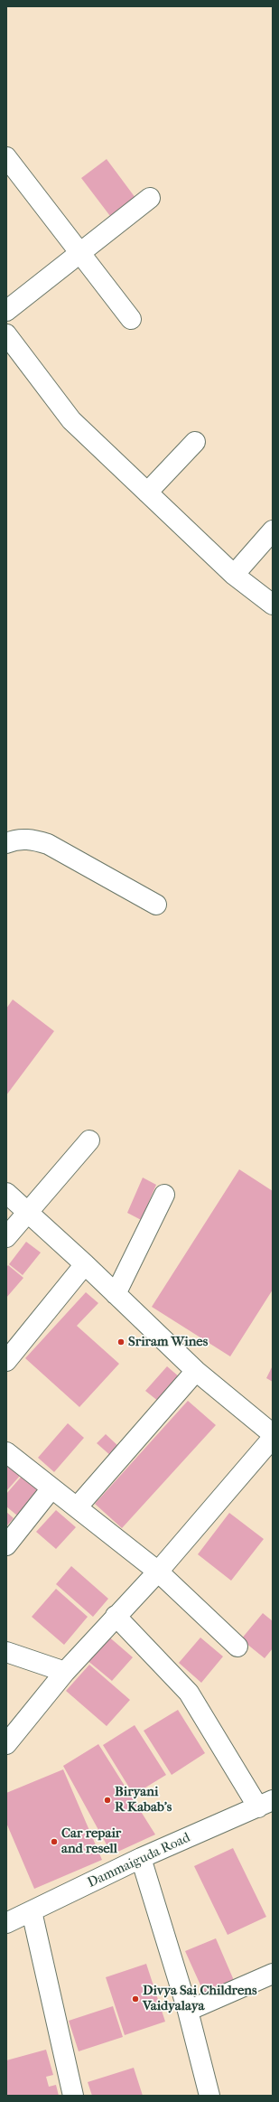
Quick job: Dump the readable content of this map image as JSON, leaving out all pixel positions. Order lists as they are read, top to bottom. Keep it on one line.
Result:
{"streets":{"street":["Dammaiguda Road"]},"places":["Sriram Wines","Biryani R Kabab's","Car repair and resell","Divya Sai Childrens Vaidyalaya"]}
